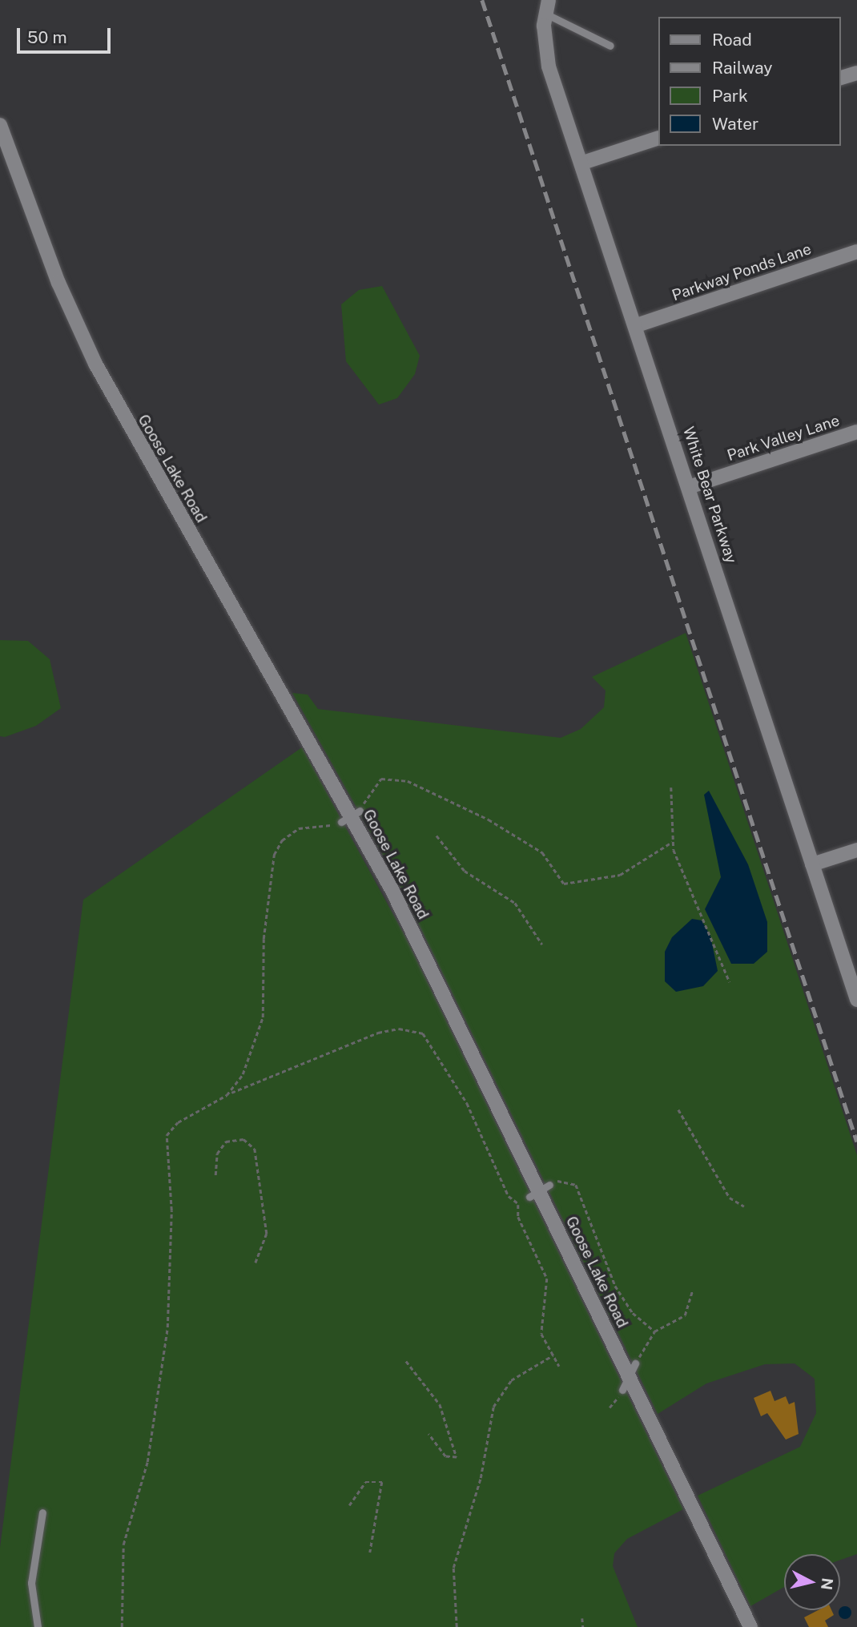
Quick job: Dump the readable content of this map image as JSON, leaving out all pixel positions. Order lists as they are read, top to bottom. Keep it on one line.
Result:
{"streets":{"street":["Parkway Ponds Lane","Park Valley Lane","Goose Lake Road","White Bear Parkway"]},"crossings":[["Parkway Ponds Lane","White Bear Parkway"],["Park Valley Lane","White Bear Parkway"]],"legend":["Road","Railway","Park","Water"],"scale_bar":"50 m","north":"right"}
